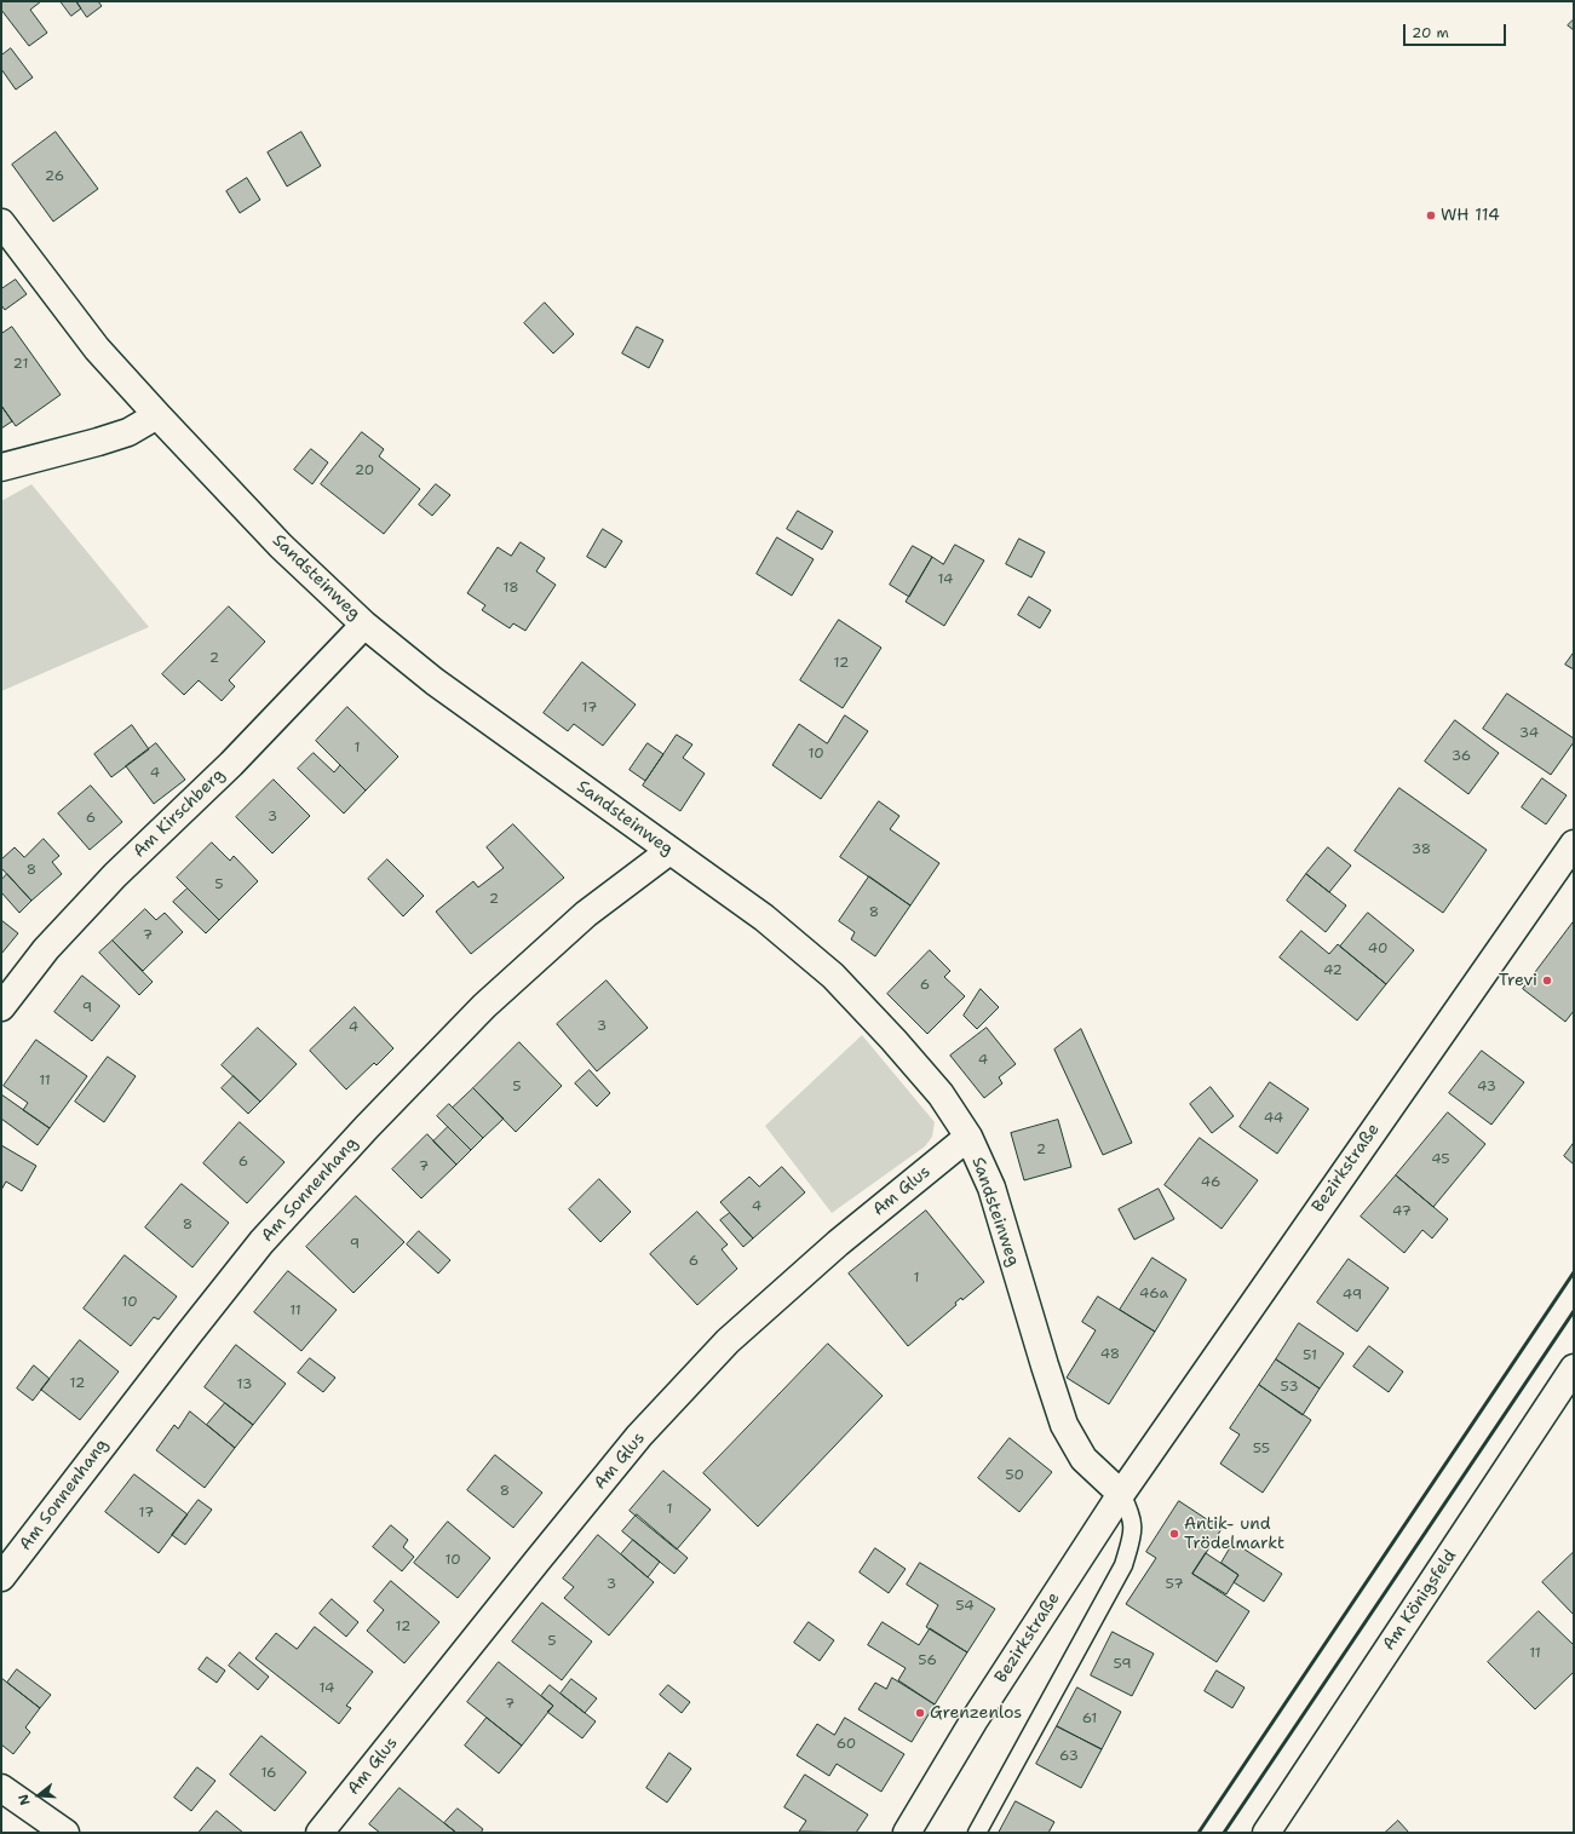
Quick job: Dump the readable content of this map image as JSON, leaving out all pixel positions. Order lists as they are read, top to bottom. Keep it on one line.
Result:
{"streets":{"street":["Sandsteinweg","Am Kirschberg","Bezirkstraße","Am Sonnenhang","Am Glus","Am Königsfeld"]},"crossings":[["Sandsteinweg","Am Kirschberg"],["Sandsteinweg","Bezirkstraße"],["Sandsteinweg","Am Sonnenhang"],["Sandsteinweg","Am Glus"]],"places":["WH 114","Trevi","Antik- und Trödelmarkt","Grenzenlos"],"house_numbers":["26","21","20","14","18","2","12","17","34","1","10","36","4","3","6","38","8","5","2","8","7","40","42","6","9","3","4","4","11","5","43","44","2","45","6","7","46","4","47","8","9","6","1","46a","49","10","11","48","51","12","13","53","55","50","8","1","17","10","3","57","54","12","5","11","56","59","14","7","61","60","63","16"],"scale_bar":"20 m","north":"left"}
